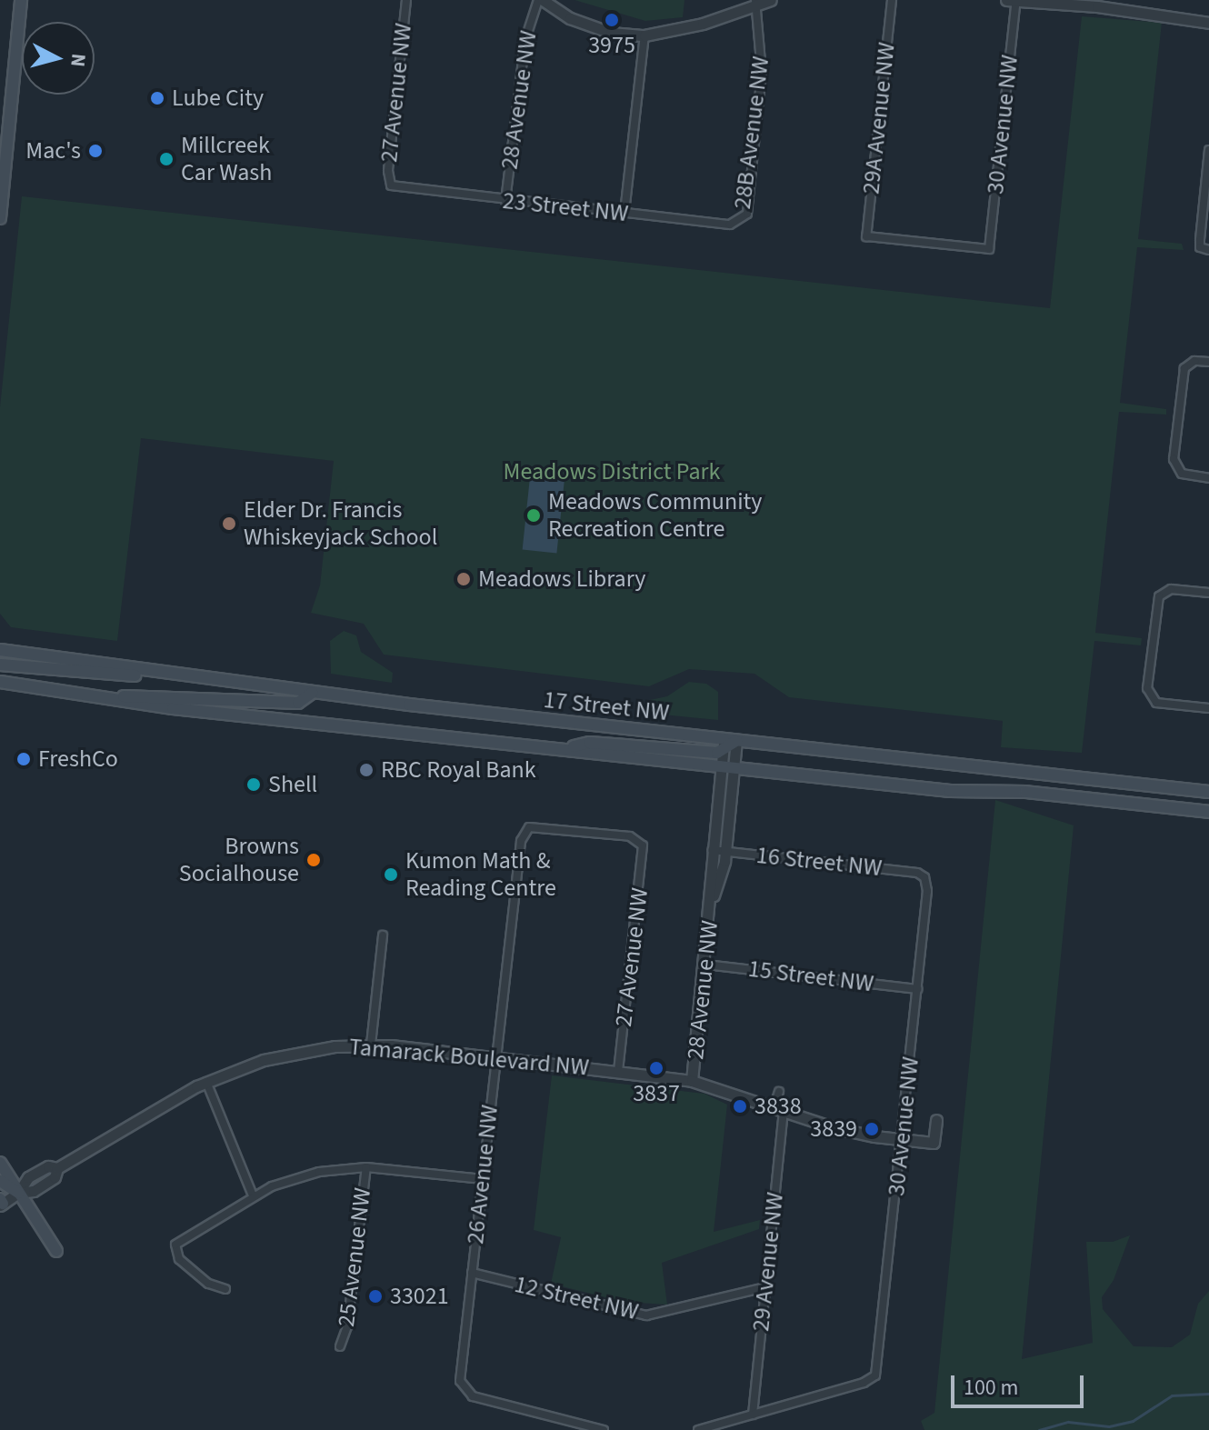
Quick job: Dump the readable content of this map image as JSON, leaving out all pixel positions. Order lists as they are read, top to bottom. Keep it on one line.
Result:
{"streets":{"main road":["17 Street NW"],"street":["27 Avenue NW","28 Avenue NW","29A Avenue NW","30 Avenue NW","28B Avenue NW","23 Street NW","16 Street NW","15 Street NW","Tamarack Boulevard NW","26 Avenue NW","25 Avenue NW","29 Avenue NW","12 Street NW"]},"crossings":[["27 Avenue NW","23 Street NW"],["27 Avenue NW","Tamarack Boulevard NW"],["27 Avenue NW","26 Avenue NW"],["28 Avenue NW","23 Street NW"],["28 Avenue NW","17 Street NW"],["28 Avenue NW","16 Street NW"],["28 Avenue NW","15 Street NW"],["28 Avenue NW","Tamarack Boulevard NW"],["29A Avenue NW","30 Avenue NW"],["30 Avenue NW","16 Street NW"],["30 Avenue NW","15 Street NW"],["30 Avenue NW","Tamarack Boulevard NW"],["30 Avenue NW","29 Avenue NW"],["28B Avenue NW","23 Street NW"],["Tamarack Boulevard NW","26 Avenue NW"],["Tamarack Boulevard NW","29 Avenue NW"],["26 Avenue NW","12 Street NW"],["29 Avenue NW","12 Street NW"]],"parks":["Meadows District Park"],"places":["3975","Lube City","Mac's","Millcreek Car Wash","Meadows Community Recreation Centre","Elder Dr. Francis Whiskeyjack School","Meadows Library","FreshCo","RBC Royal Bank","Shell","Browns Socialhouse","Kumon Math & Reading Centre","3837","3838","3839","33021"],"scale_bar":"100 m","north":"right"}
